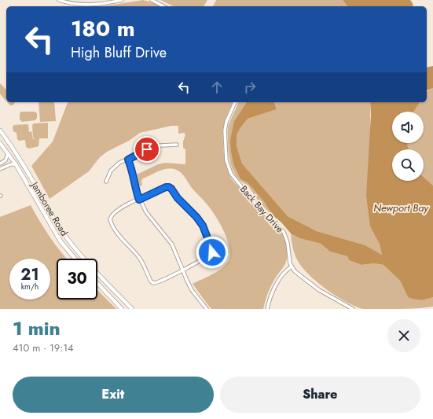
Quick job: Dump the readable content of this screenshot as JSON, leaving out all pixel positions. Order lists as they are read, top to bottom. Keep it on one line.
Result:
{"streets":{"main road":["Jamboree Road"],"street":["Back Bay Drive"]},"water":["Newport Bay"],"page":{"turn":["180 m","High Bluff Drive"],"speed":"21 km/h","limit":"30","heading":["1 min","410 m · 19:14"],"buttons":["Exit","Share"]}}
